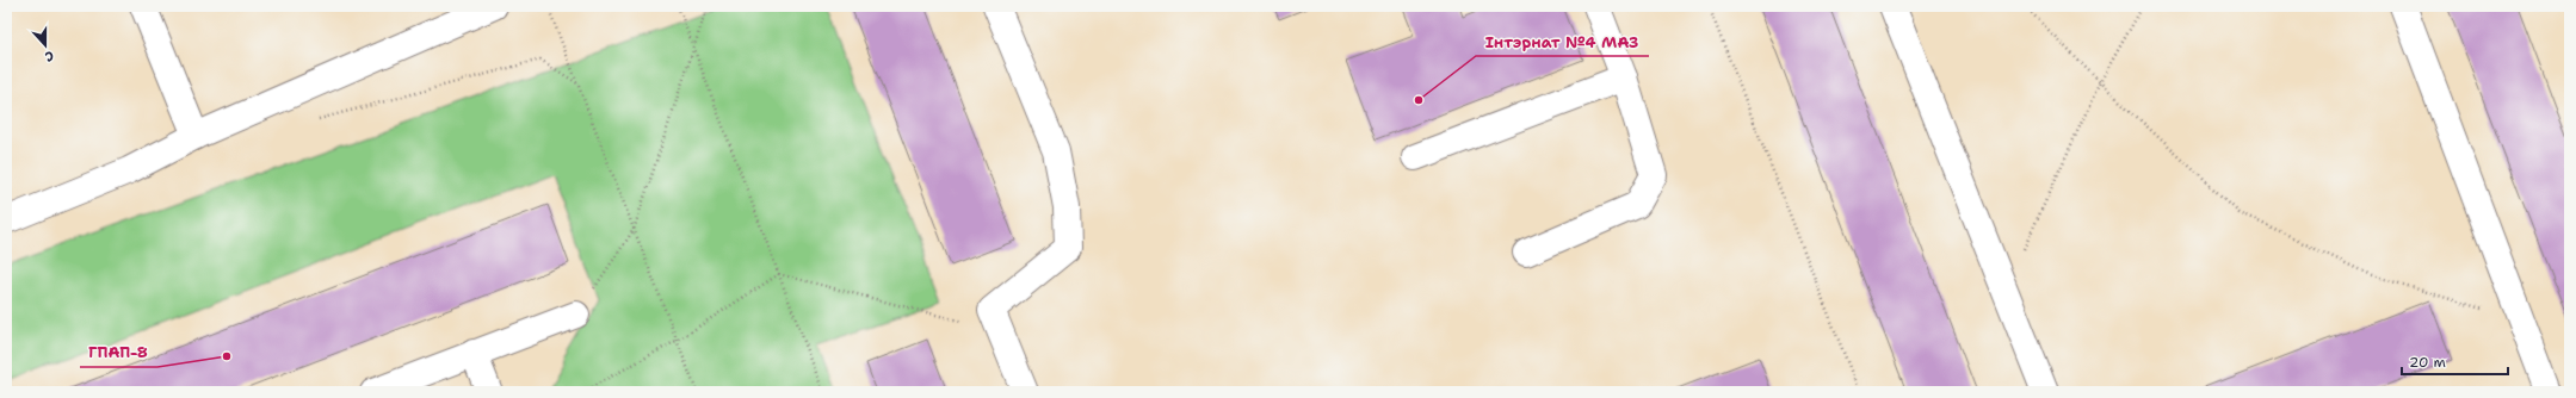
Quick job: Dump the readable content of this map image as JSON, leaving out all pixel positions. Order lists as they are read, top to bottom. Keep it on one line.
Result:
{"places":["Інтэрнат №4 МАЗ","ГПАП-8"],"scale_bar":"20 m","north":"bottom"}
